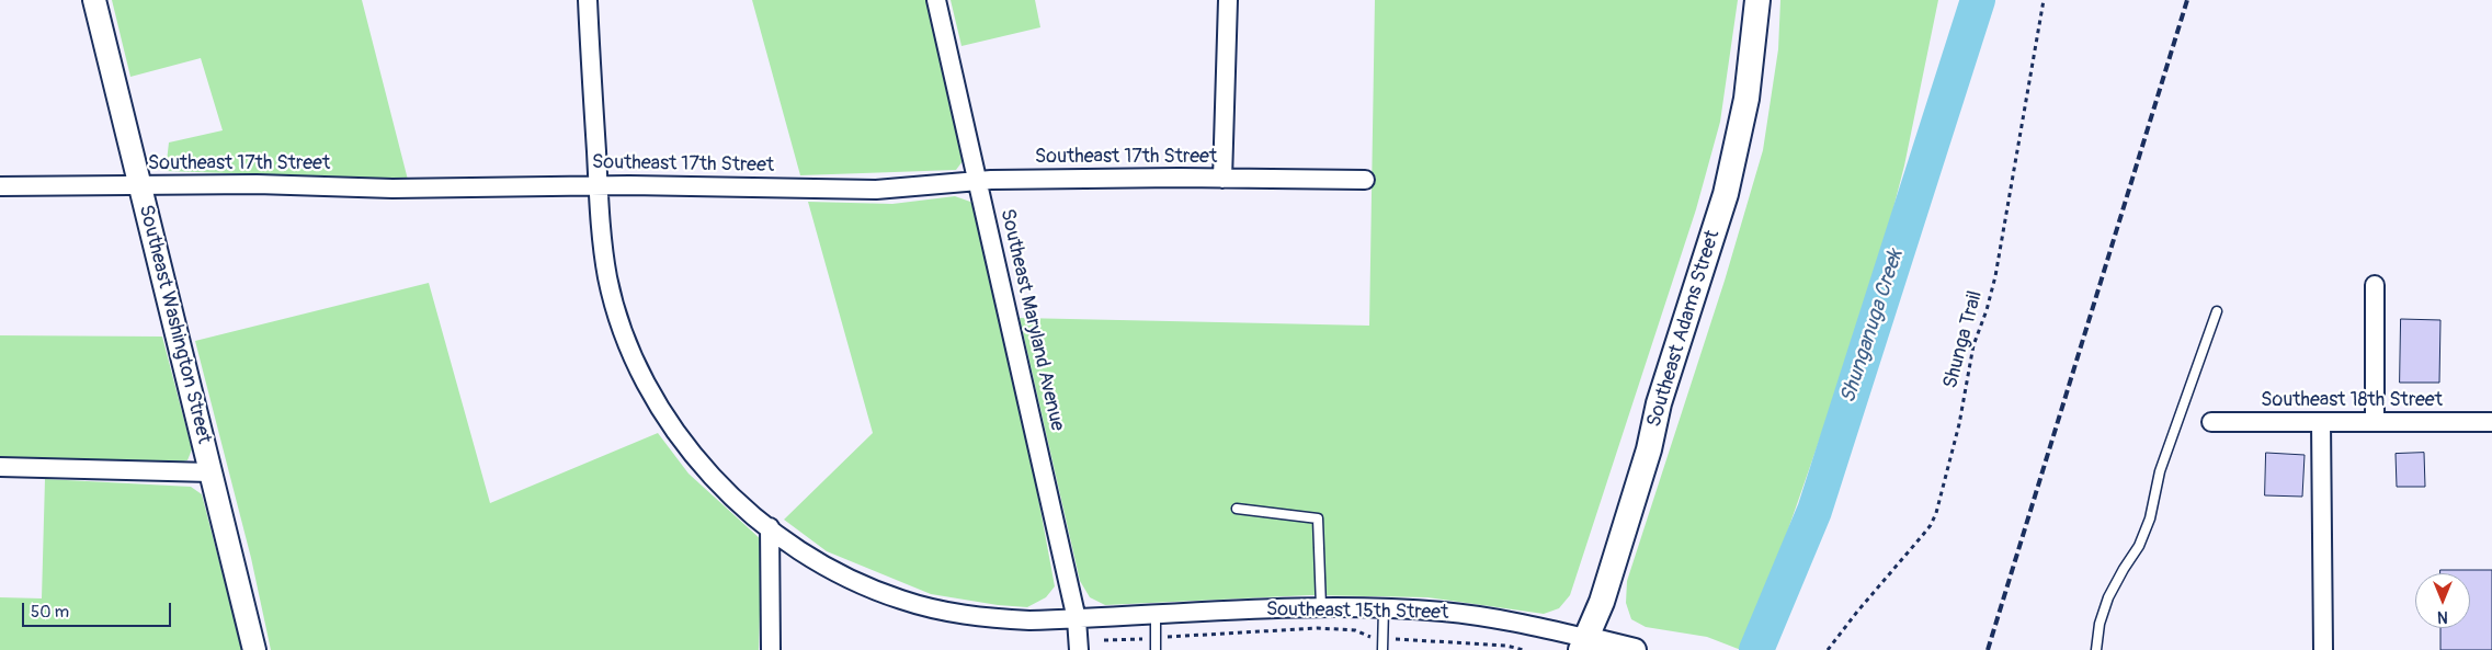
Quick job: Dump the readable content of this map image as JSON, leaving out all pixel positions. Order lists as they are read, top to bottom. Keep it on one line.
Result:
{"streets":{"main road":["Southeast Adams Street"],"street":["Southeast 17th Street","Southeast Maryland Avenue","Southeast Washington Street","Southeast 18th Street","Southeast 15th Street"],"path":["Shunga Trail"]},"crossings":[["Southeast 17th Street","Southeast Maryland Avenue"],["Southeast 17th Street","Southeast Washington Street"],["Southeast 17th Street","Southeast 15th Street"],["Southeast Maryland Avenue","Southeast 15th Street"],["Southeast Adams Street","Southeast 15th Street"]],"water":["Shunganuga Creek"],"scale_bar":"50 m","north":"bottom"}
